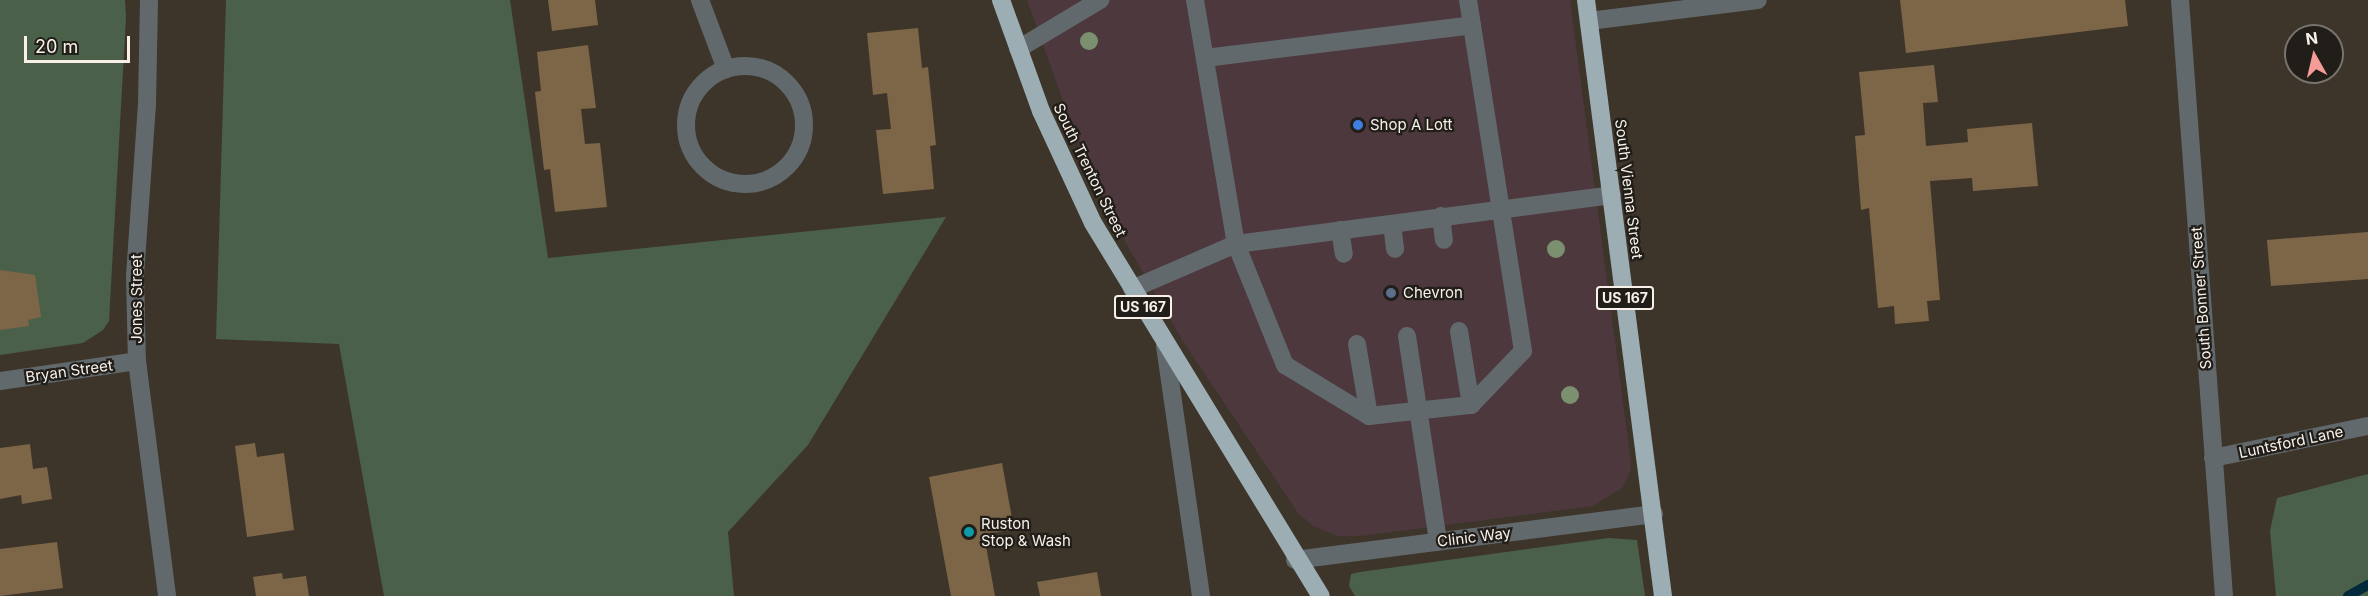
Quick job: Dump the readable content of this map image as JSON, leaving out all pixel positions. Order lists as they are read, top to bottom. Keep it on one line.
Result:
{"streets":{"highway":["South Trenton Street","South Vienna Street","US 167"],"street":["South Bonner Street","Jones Street","Bryan Street","Luntsford Lane","Clinic Way"]},"crossings":[["South Trenton Street","Clinic Way"],["South Vienna Street","Clinic Way"],["South Bonner Street","Luntsford Lane"],["Jones Street","Bryan Street"]],"places":["Shop A Lott","Chevron","Ruston Stop & Wash"],"scale_bar":"20 m","north":"top"}
